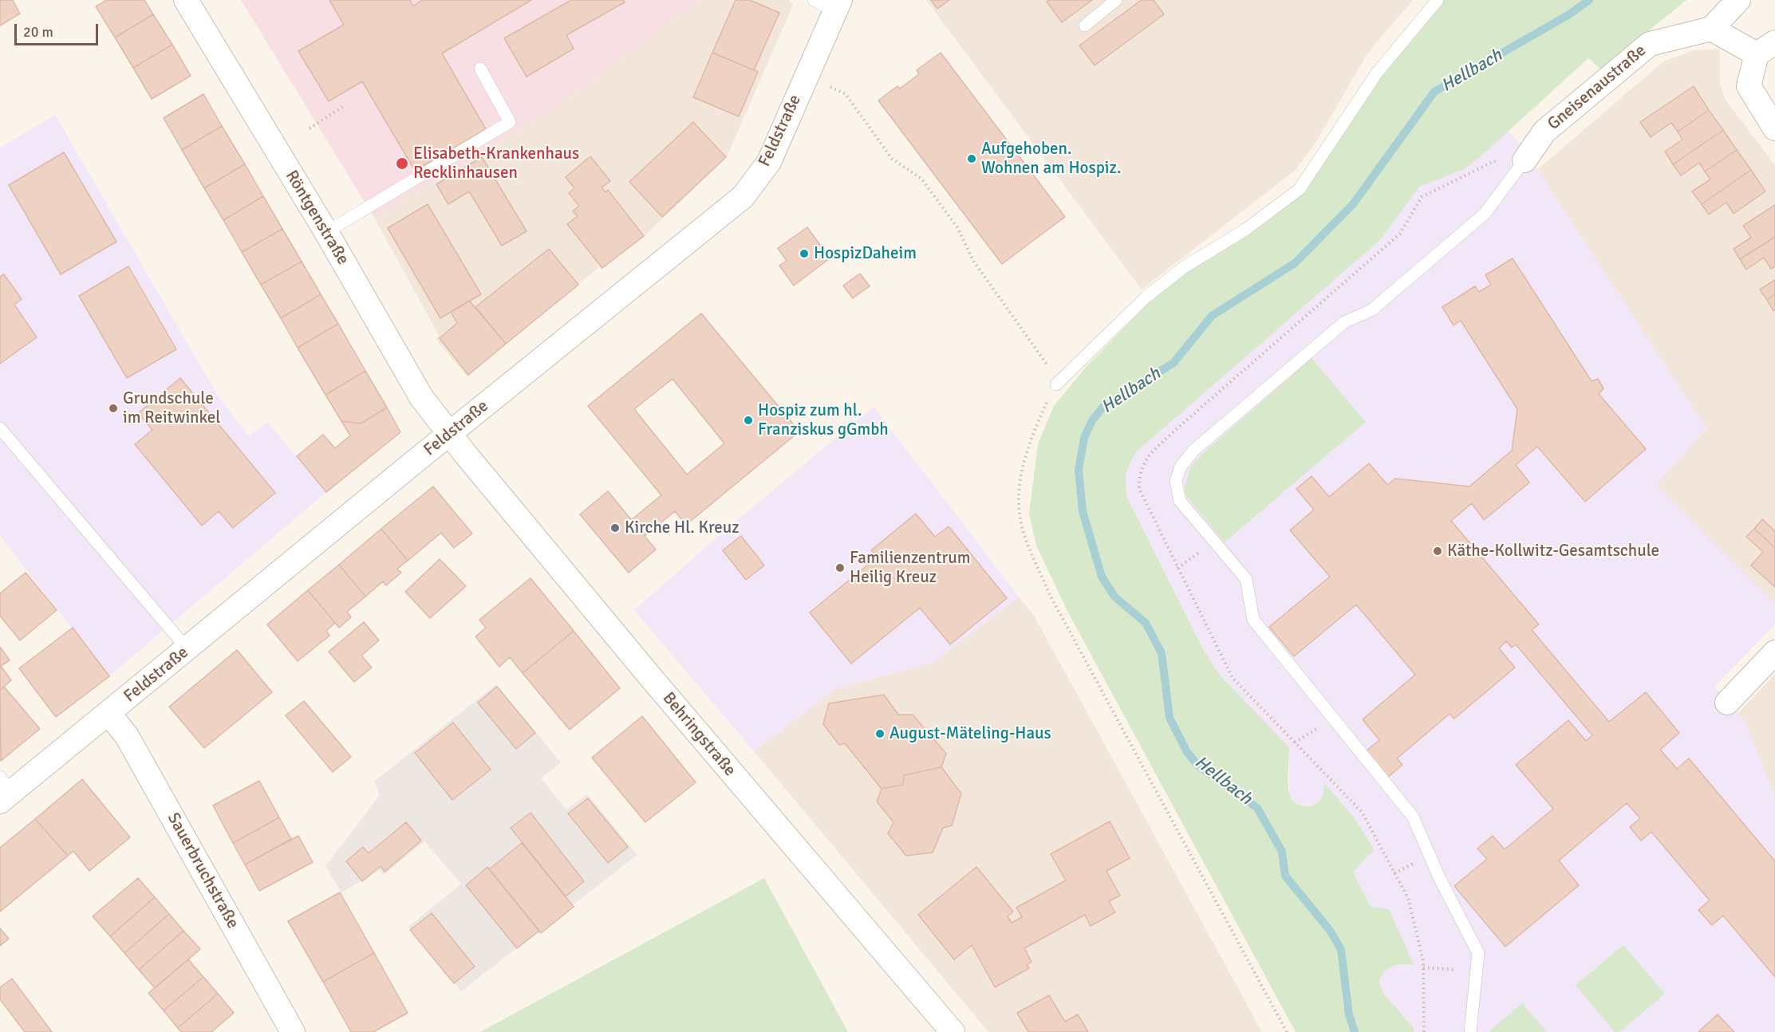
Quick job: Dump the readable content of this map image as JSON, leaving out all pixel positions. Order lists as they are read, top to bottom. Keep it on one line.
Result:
{"streets":{"street":["Gneisenaustraße","Feldstraße","Röntgenstraße","Behringstraße","Sauerbruchstraße"]},"crossings":[["Feldstraße","Röntgenstraße"],["Feldstraße","Behringstraße"],["Feldstraße","Sauerbruchstraße"],["Röntgenstraße","Behringstraße"]],"water":["Hellbach"],"places":["Aufgehoben. Wohnen am Hospiz.","Elisabeth-Krankenhaus Recklinhausen","HospizDaheim","Grundschule im Reitwinkel","Hospiz zum hl. Franziskus gGmbh","Kirche Hl. Kreuz","Käthe-Kollwitz-Gesamtschule","Familienzentrum Heilig Kreuz","August-Mäteling-Haus"],"scale_bar":"20 m"}
